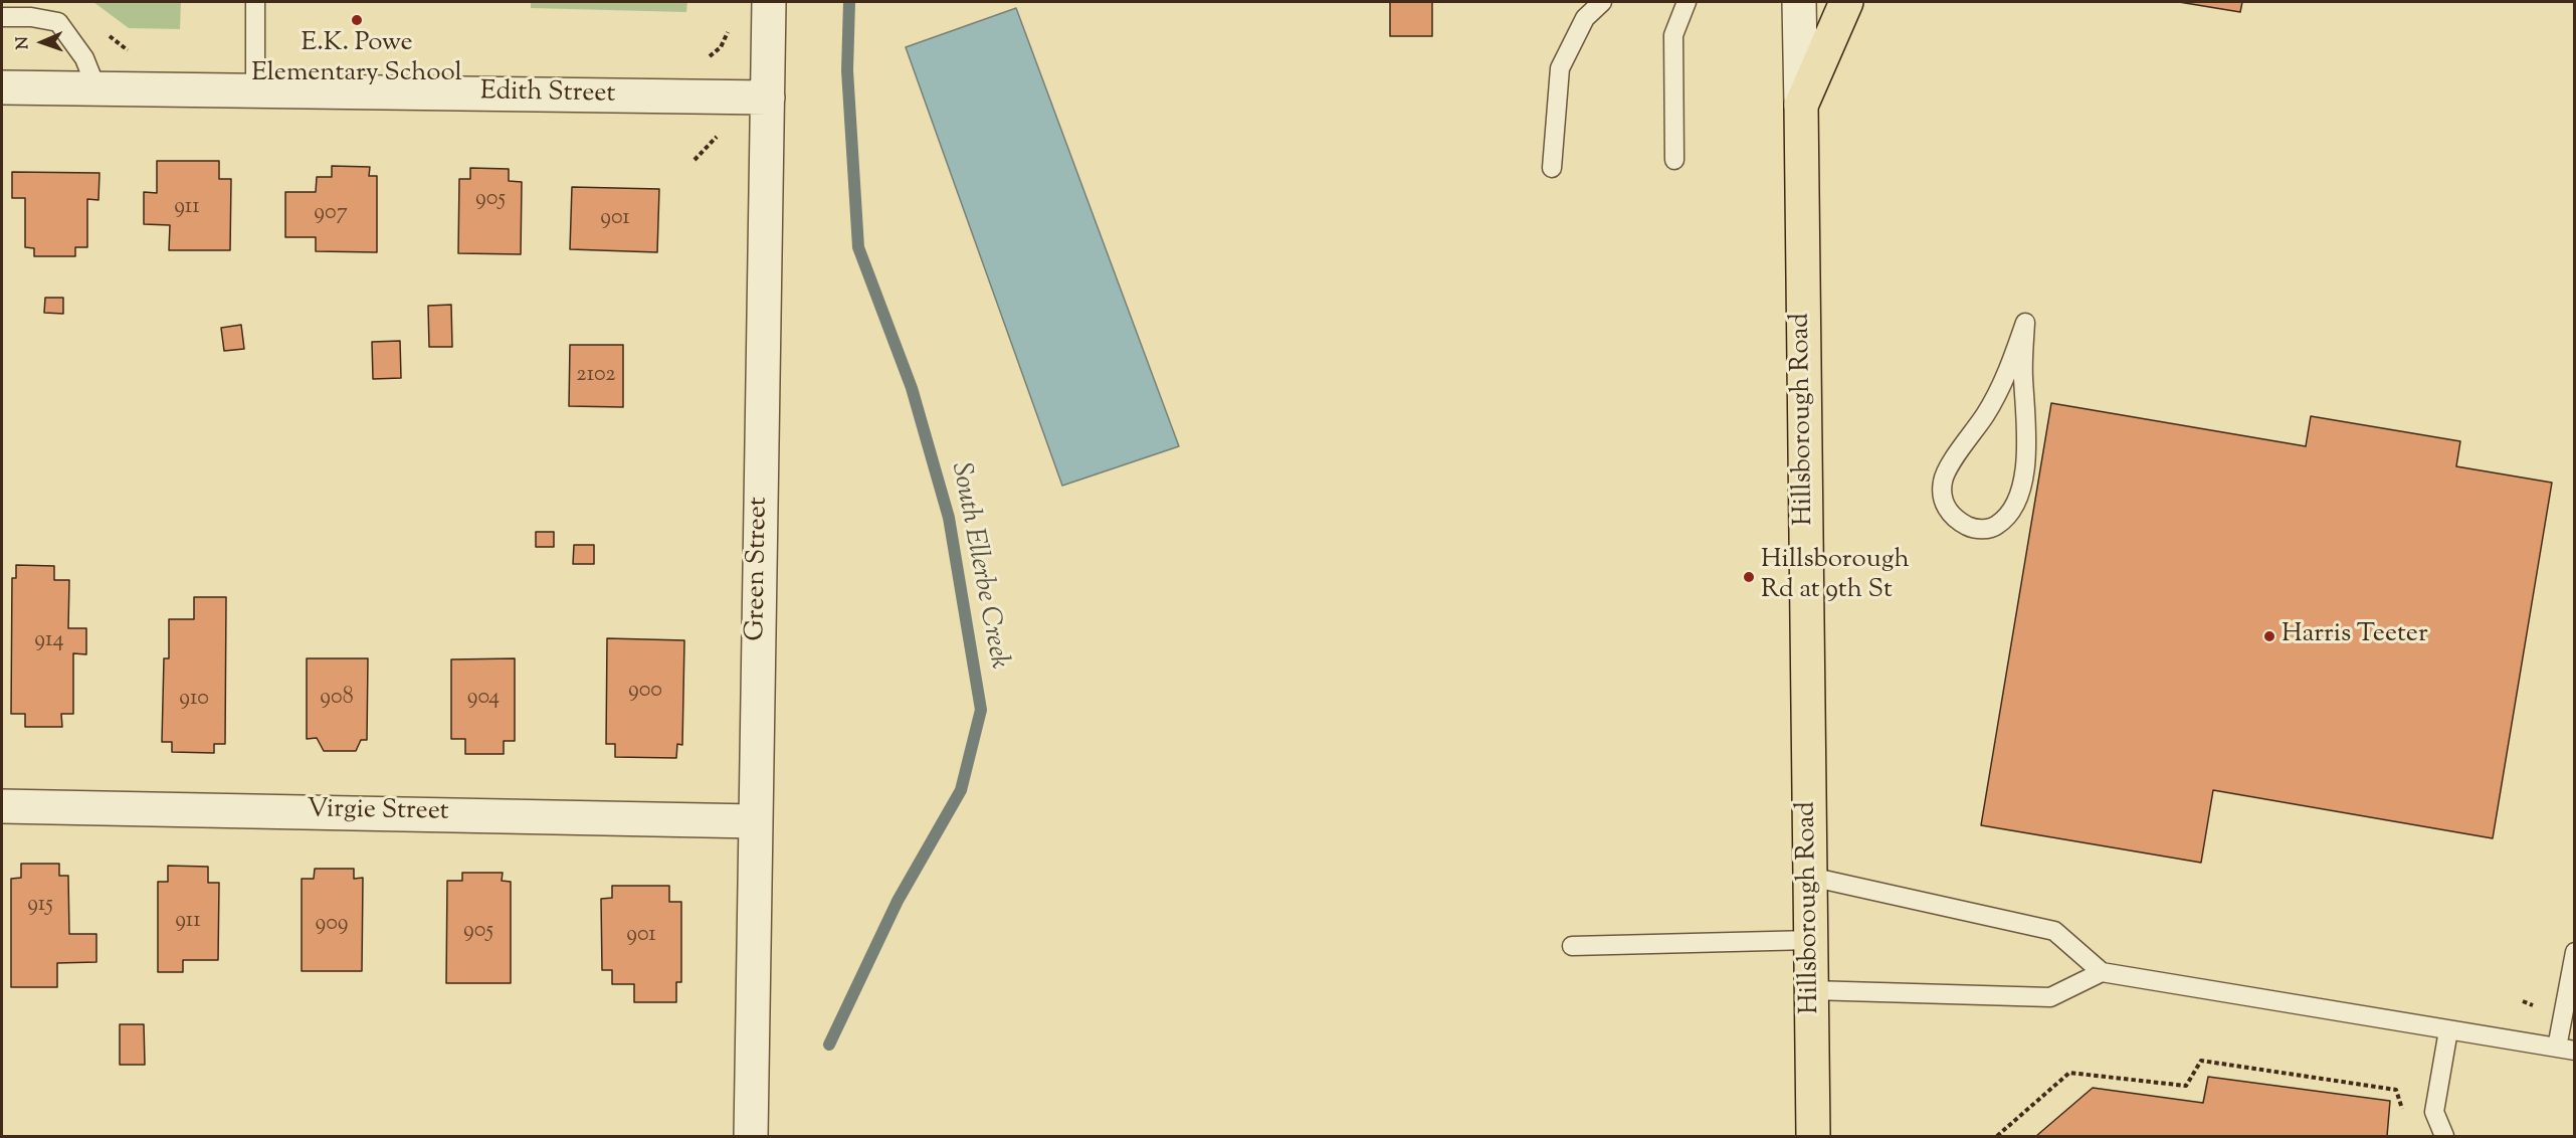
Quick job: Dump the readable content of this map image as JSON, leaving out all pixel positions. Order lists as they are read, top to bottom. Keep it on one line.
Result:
{"streets":{"main road":["Hillsborough Road"],"street":["Edith Street","Green Street","Virgie Street"]},"crossings":[["Edith Street","Green Street"],["Green Street","Virgie Street"]],"water":["South Ellerbe Creek"],"places":["E.K. Powe Elementary School","Hillsborough Rd at 9th St","Harris Teeter"],"house_numbers":["905","911","907","901","2102","914","900","908","904","910","915","911","909","905","901"],"north":"left"}
